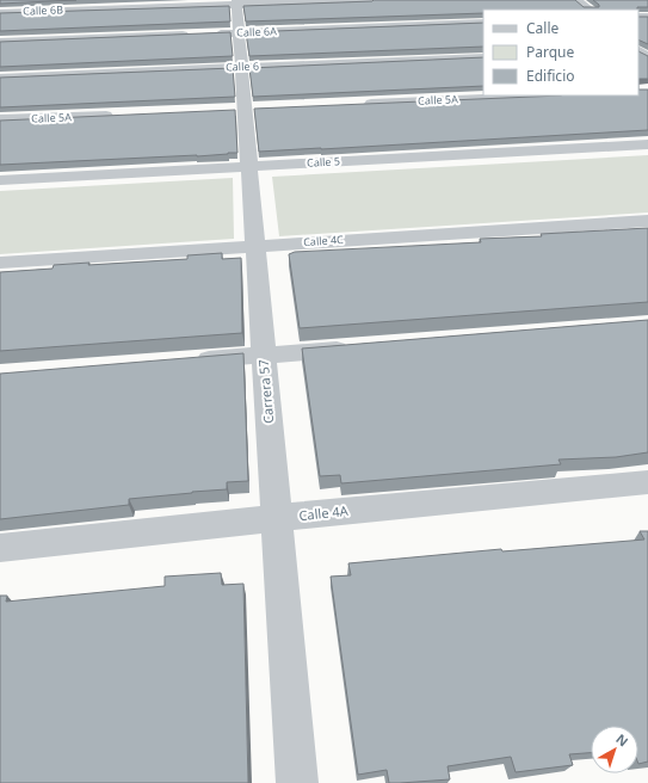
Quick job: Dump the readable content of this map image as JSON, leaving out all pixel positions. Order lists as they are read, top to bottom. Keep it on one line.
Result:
{"streets":{"street":["Calle 6B","Calle 6A","Calle 6","Calle 5A","Calle 5","Calle 4C","Carrera 57","Calle 4A"]},"crossings":[["Calle 6B","Carrera 57"],["Calle 6A","Carrera 57"],["Calle 6","Carrera 57"],["Calle 5","Carrera 57"],["Calle 4C","Carrera 57"],["Carrera 57","Calle 4A"]],"legend":["Calle","Parque","Edificio"],"north":"top right"}
